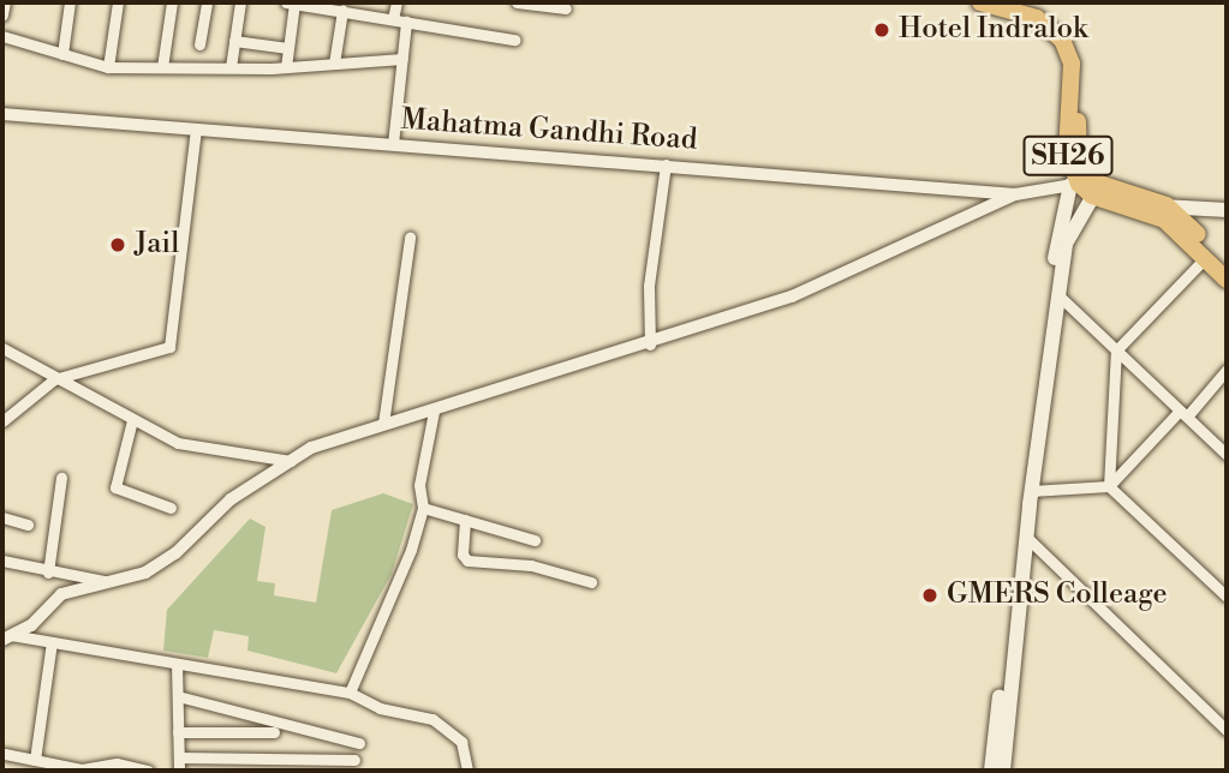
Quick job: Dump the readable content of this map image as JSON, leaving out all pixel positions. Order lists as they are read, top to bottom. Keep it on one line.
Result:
{"streets":{"main road":["SH26"],"street":["Mahatma Gandhi Road"]},"crossings":[["Mahatma Gandhi Road","SH26"]],"places":["Hotel Indralok","Jail","GMERS Colleage"]}
